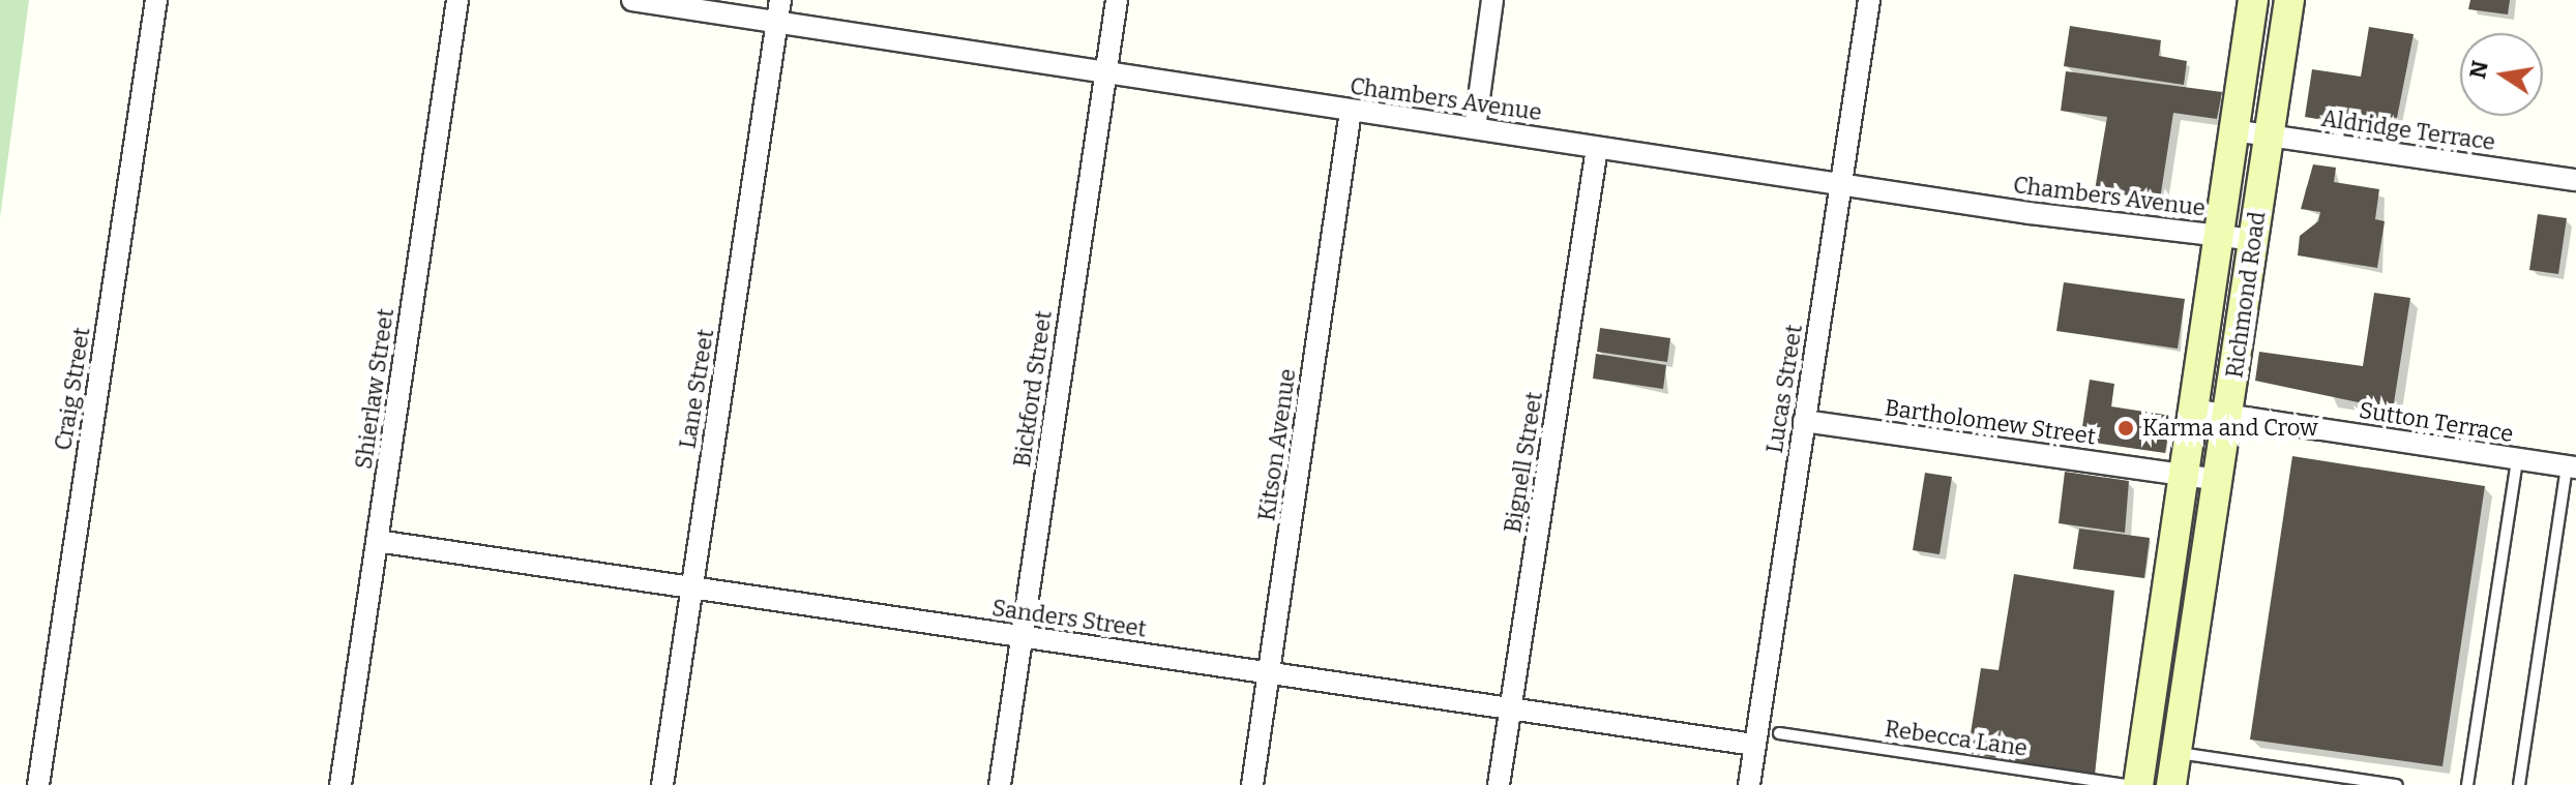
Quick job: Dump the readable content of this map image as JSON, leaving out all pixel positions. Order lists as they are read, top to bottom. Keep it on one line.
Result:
{"streets":{"main road":["Richmond Road"],"street":["Chambers Avenue","Aldridge Terrace","Craig Street","Shierlaw Street","Lane Street","Bickford Street","Lucas Street","Bartholomew Street","Sutton Terrace","Kitson Avenue","Bignell Street","Sanders Street"],"lane":["Rebecca Lane"]},"crossings":[["Chambers Avenue","Richmond Road"],["Chambers Avenue","Lane Street"],["Chambers Avenue","Bickford Street"],["Chambers Avenue","Lucas Street"],["Chambers Avenue","Kitson Avenue"],["Chambers Avenue","Bignell Street"],["Aldridge Terrace","Richmond Road"],["Richmond Road","Bartholomew Street"],["Richmond Road","Sutton Terrace"],["Shierlaw Street","Sanders Street"],["Lane Street","Sanders Street"],["Bickford Street","Sanders Street"],["Lucas Street","Bartholomew Street"],["Lucas Street","Sanders Street"],["Kitson Avenue","Sanders Street"],["Bignell Street","Sanders Street"]],"places":["Karma and Crow"],"north":"left"}
